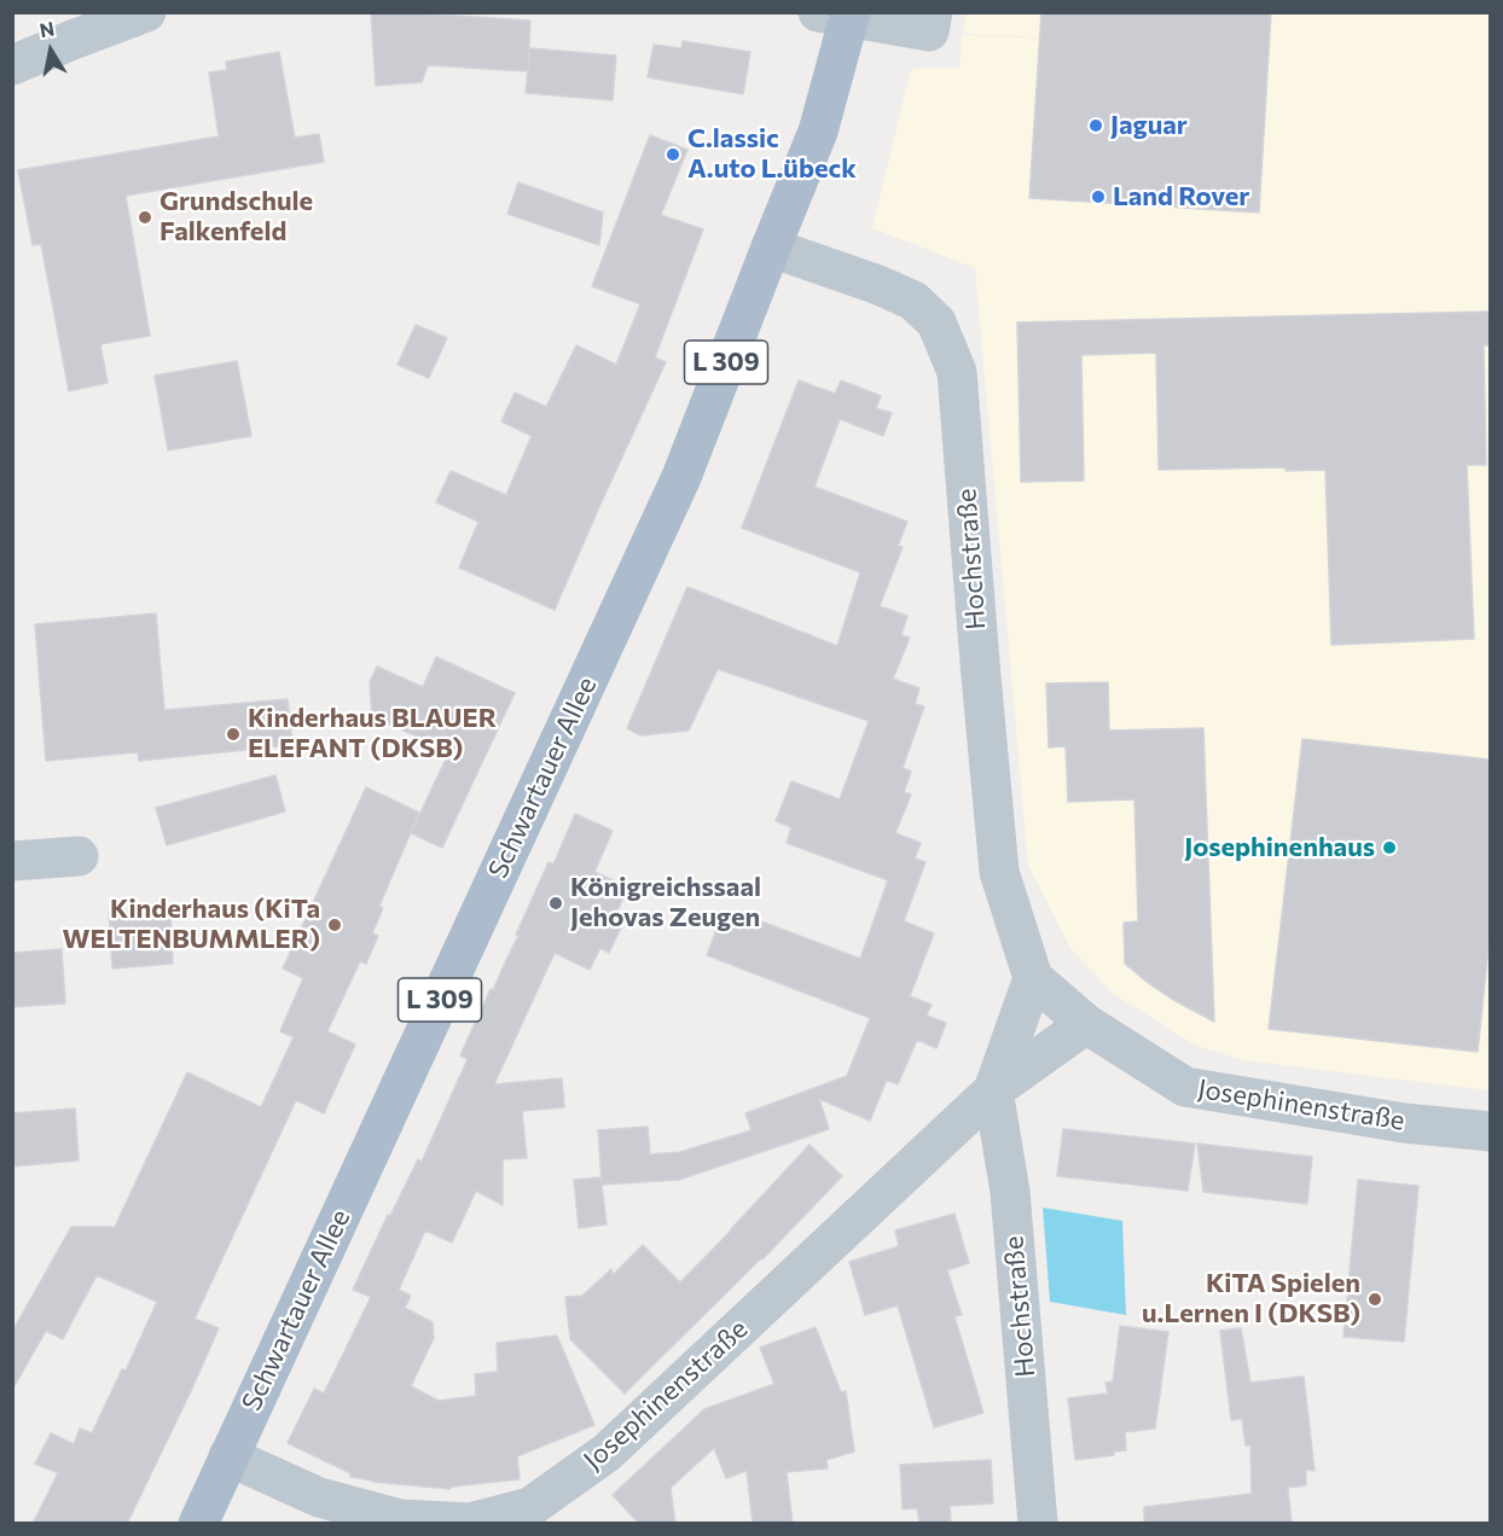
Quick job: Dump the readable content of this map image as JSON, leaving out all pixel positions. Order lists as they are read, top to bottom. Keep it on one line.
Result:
{"streets":{"main road":["L 309","Schwartauer Allee"],"street":["Hochstraße","Josephinenstraße"]},"crossings":[["Hochstraße","Schwartauer Allee"],["Hochstraße","Josephinenstraße"],["Schwartauer Allee","Josephinenstraße"]],"places":["Jaguar","C.lassic A.uto L.übeck","Land Rover","Grundschule Falkenfeld","Kinderhaus BLAUER ELEFANT (DKSB)","Josephinenhaus","Königreichssaal Jehovas Zeugen","Kinderhaus (KiTa WELTENBUMMLER)","KiTA Spielen u.Lernen I (DKSB)"],"north":"top"}
